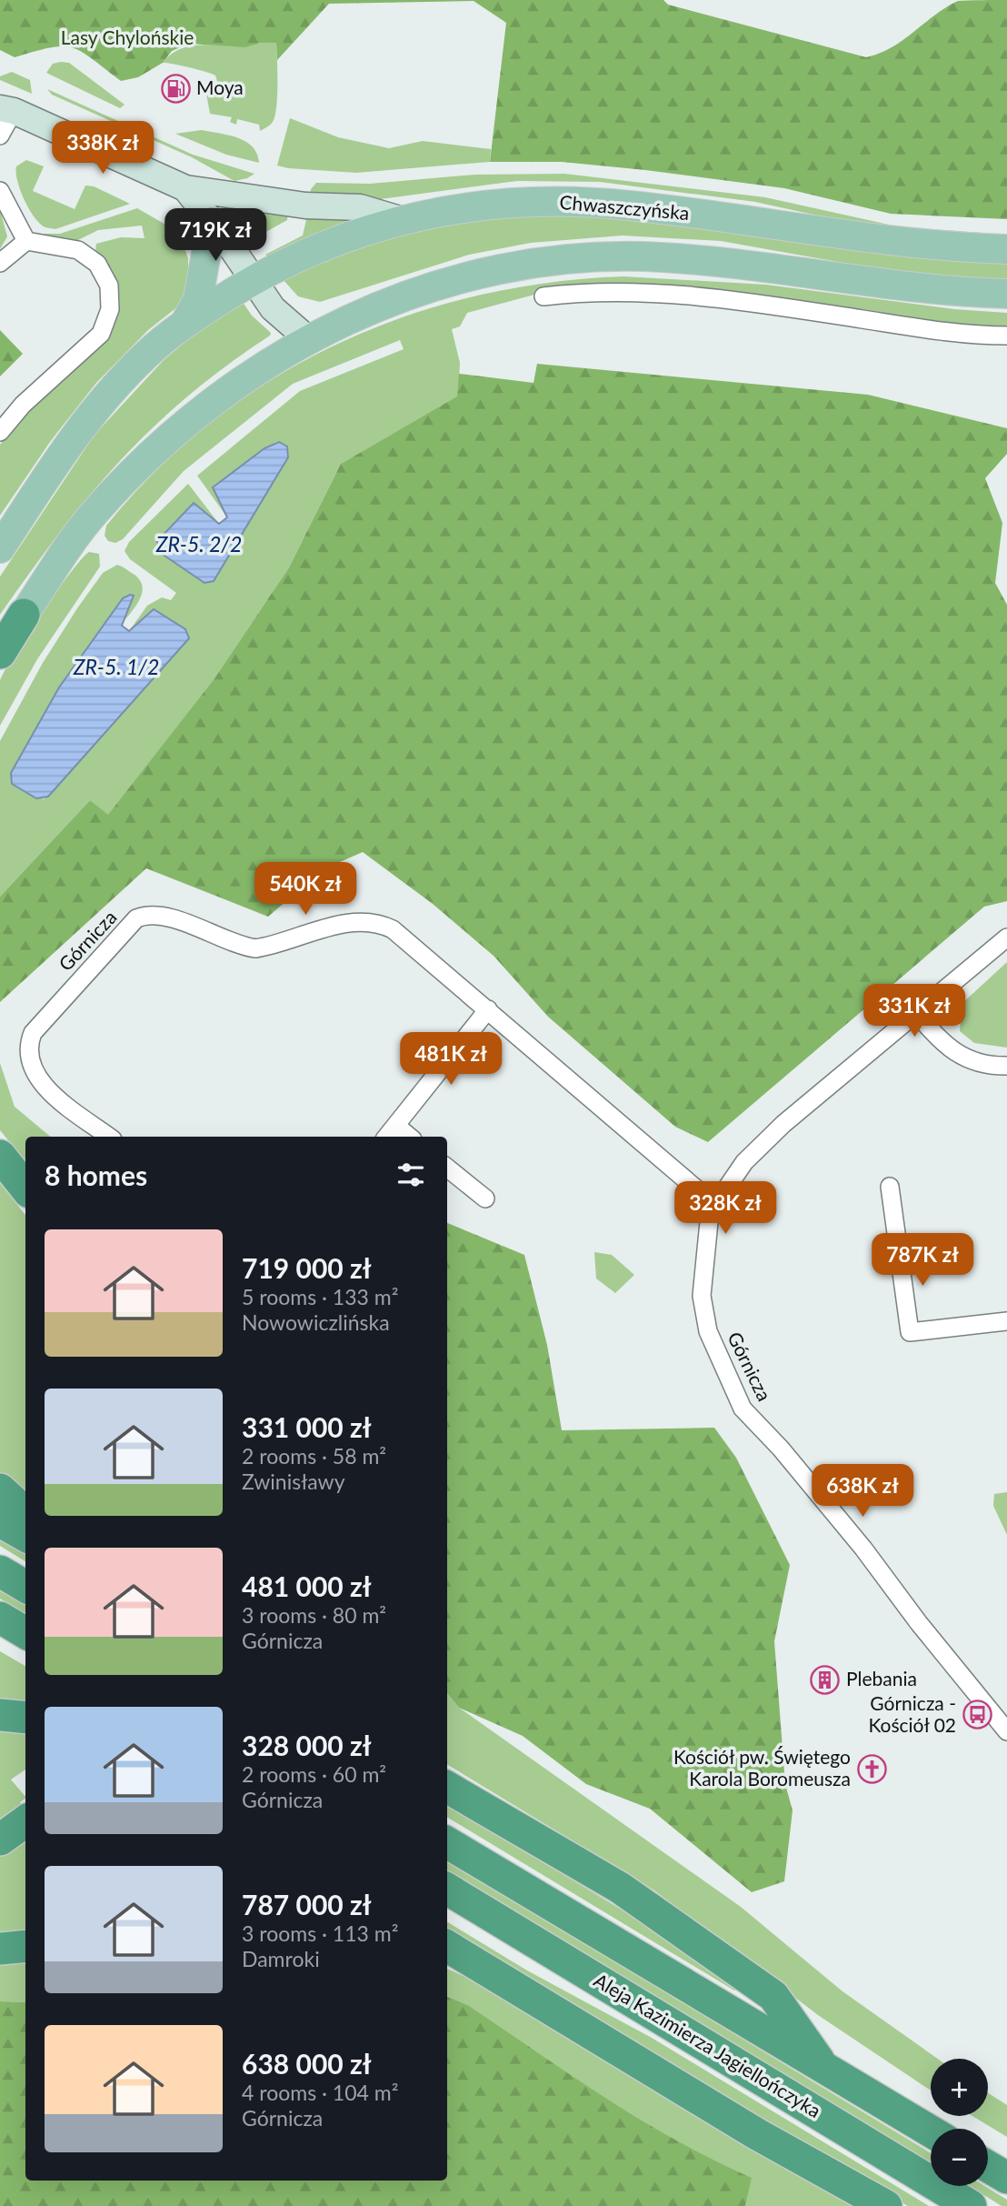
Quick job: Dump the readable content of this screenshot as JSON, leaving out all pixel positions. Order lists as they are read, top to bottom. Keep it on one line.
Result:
{"streets":{"highway":["Aleja Kazimierza Jagiellończyka"],"main road":["Chwaszczyńska"],"street":["Górnicza"]},"water":["ZR-5. 2/2","ZR-5. 1/2"],"parks":["Lasy Chylońskie"],"places":{"fuel station":["Moya"],"building":["Plebania"],"bus stop":["Górnicza - Kościół 02"],"church":["Kościół pw. Świętego Karola Boromeusza"]},"page":{"price":["338K zł","719K zł","540K zł","331K zł","481K zł","328K zł","787K zł","638K zł"],"heading":"8 homes","list":[{"name":"719 000 zł","note":"5 rooms · 133 m² · Nowowiczlińska"},{"name":"331 000 zł","note":"2 rooms · 58 m² · Zwinisławy"},{"name":"481 000 zł","note":"3 rooms · 80 m² · Górnicza"},{"name":"328 000 zł","note":"2 rooms · 60 m² · Górnicza"},{"name":"787 000 zł","note":"3 rooms · 113 m² · Damroki"},{"name":"638 000 zł","note":"4 rooms · 104 m² · Górnicza"}],"map_buttons":["+","−"]}}
